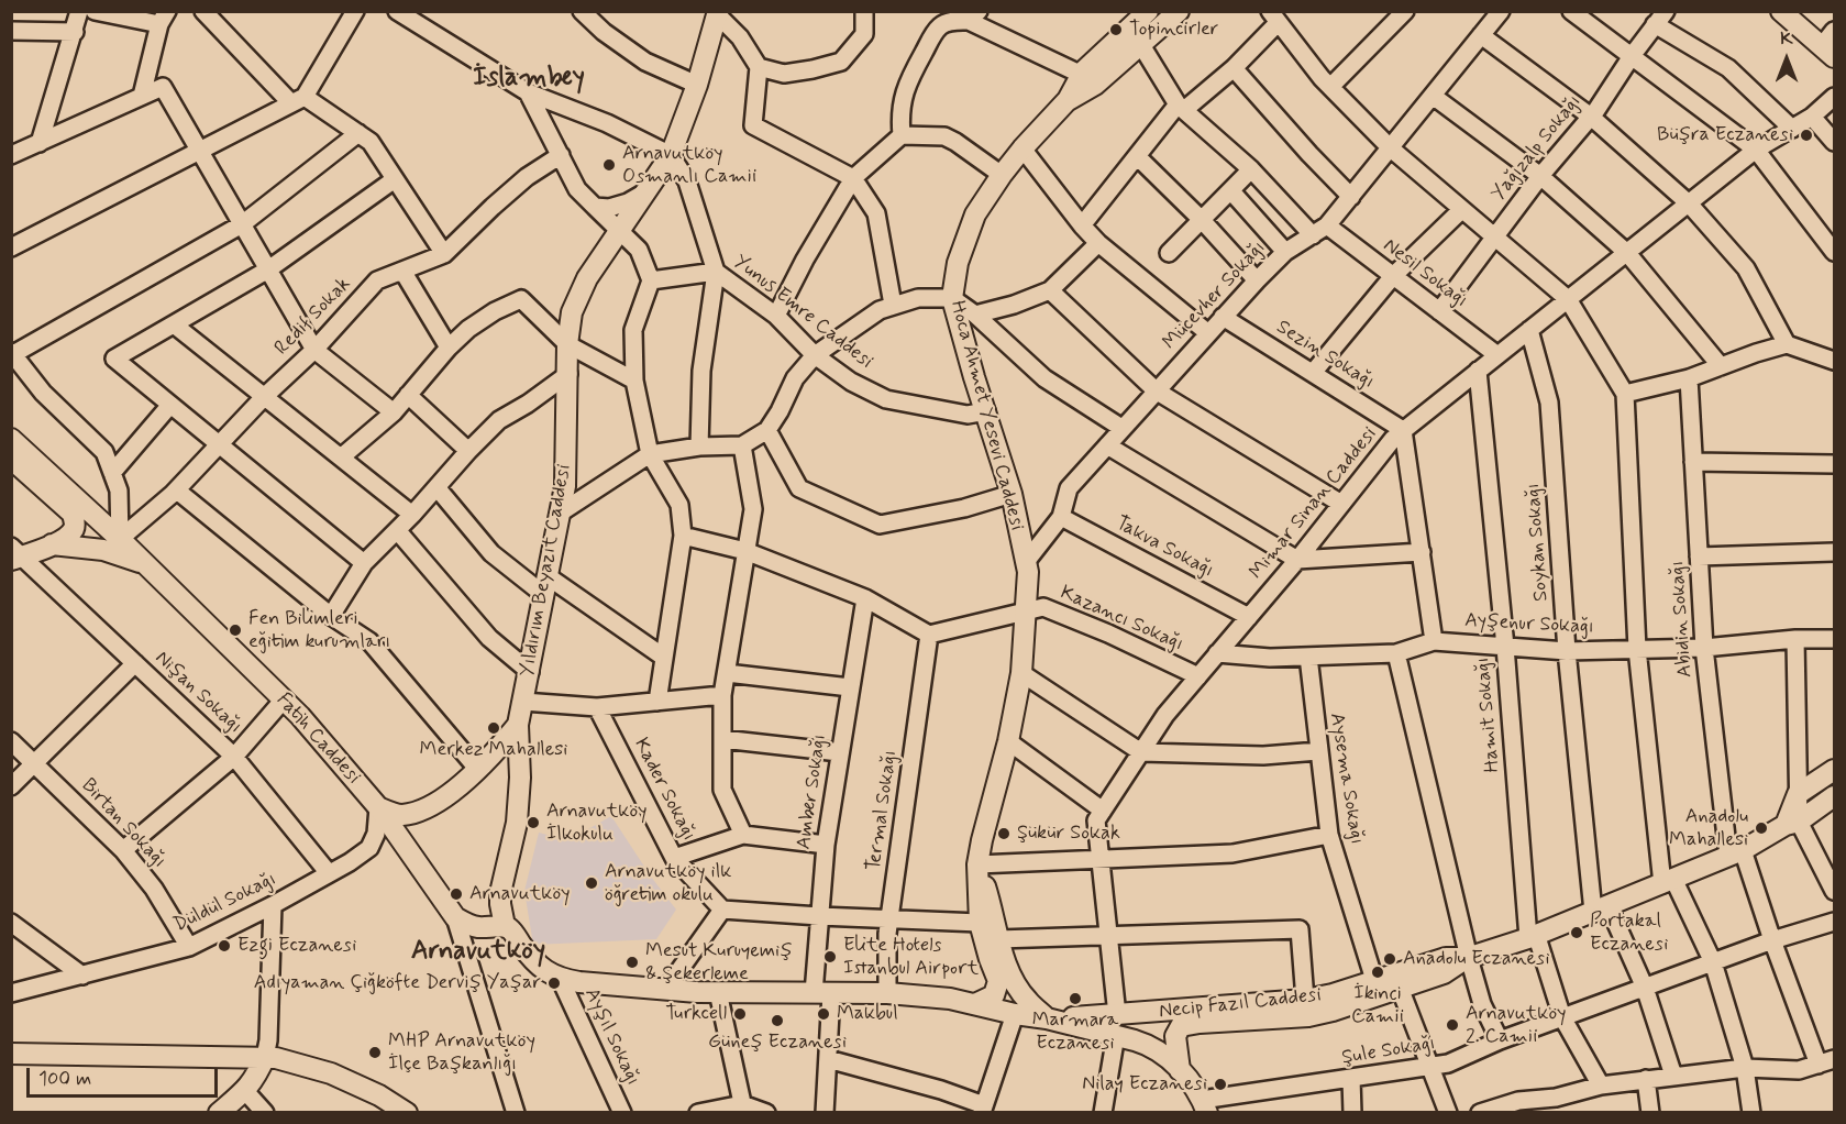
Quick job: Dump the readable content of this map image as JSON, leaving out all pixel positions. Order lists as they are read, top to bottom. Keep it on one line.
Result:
{"streets":{"main road":["Hoca Ahmet Yesevi Caddesi","Yıldırım Beyazıt Caddesi","Fatih Caddesi","Necip Fazıl Caddesi"],"street":["Yağızalp Sokağı","Nesil Sokağı","Mücevher Sokağı","Yunus Emre Caddesi","Redif Sokak","Sezin Sokağı","Mimar Sinan Caddesi","Soykan Sokağı","Takva Sokağı","Kazancı Sokağı","Abidin Sokağı","Ayşenur Sokağı","Nişan Sokağı","Hamit Sokağı","Aysema Sokağı","Kader Sokağı","Amber Sokağı","Termal Sokağı","Birtan Sokağı","Düldül Sokağı","Ayşıl Sokağı","Şule Sokağı"]},"crossings":[["Yağızalp Sokağı","Nesil Sokağı"],["Nesil Sokağı","Mücevher Sokağı"],["Nesil Sokağı","Hoca Ahmet Yesevi Caddesi"],["Nesil Sokağı","Mimar Sinan Caddesi"],["Mücevher Sokağı","Sezin Sokağı"],["Mücevher Sokağı","Hoca Ahmet Yesevi Caddesi"],["Mücevher Sokağı","Takva Sokağı"],["Yunus Emre Caddesi","Hoca Ahmet Yesevi Caddesi"],["Yunus Emre Caddesi","Yıldırım Beyazıt Caddesi"],["Redif Sokak","Fatih Caddesi"],["Sezin Sokağı","Mimar Sinan Caddesi"],["Hoca Ahmet Yesevi Caddesi","Kazancı Sokağı"],["Hoca Ahmet Yesevi Caddesi","Necip Fazıl Caddesi"],["Mimar Sinan Caddesi","Soykan Sokağı"],["Mimar Sinan Caddesi","Takva Sokağı"],["Mimar Sinan Caddesi","Kazancı Sokağı"],["Mimar Sinan Caddesi","Hamit Sokağı"],["Mimar Sinan Caddesi","Necip Fazıl Caddesi"],["Soykan Sokağı","Ayşenur Sokağı"],["Soykan Sokağı","Necip Fazıl Caddesi"],["Soykan Sokağı","Şule Sokağı"],["Kazancı Sokağı","Termal Sokağı"],["Abidin Sokağı","Ayşenur Sokağı"],["Abidin Sokağı","Necip Fazıl Caddesi"],["Abidin Sokağı","Şule Sokağı"],["Ayşenur Sokağı","Hamit Sokağı"],["Nişan Sokağı","Düldül Sokağı"],["Hamit Sokağı","Necip Fazıl Caddesi"],["Hamit Sokağı","Şule Sokağı"],["Fatih Caddesi","Düldül Sokağı"],["Aysema Sokağı","Necip Fazıl Caddesi"],["Birtan Sokağı","Düldül Sokağı"]],"districts":["İslambey","Arnavutköy"],"places":["Topincirler","Büşra Eczanesi","Arnavutköy Osmanlı Camii","Fen Bilimleri eğitim kurumları","Merkez Mahallesi","Arnavutköy İlkokulu","Anadolu Mahallesi","Şükür Sokak","Arnavutköy ilk öğretim okulu","Arnavutköy","Portakal Eczanesi","Ezgi Eczanesi","Elite Hotels Istanbul Airport","Anadolu Eczanesi","Mesut Kuruyemiş & Şekerleme","İkinci Camii","Adıyaman Çiğköfte Derviş Yaşar","Marmara Eczanesi","Turkcell","Makbul","Güneş Eczanesi","Arnavutköy 2. Camii","MHP Arnavutköy İlçe Başkanlığı","Nilay Eczanesi"],"scale_bar":"100 m","north":"top"}
